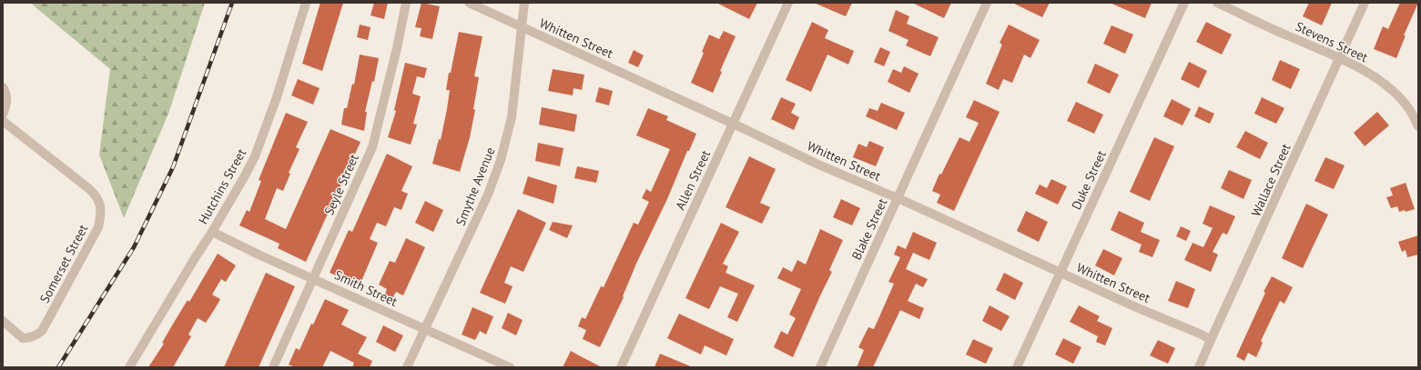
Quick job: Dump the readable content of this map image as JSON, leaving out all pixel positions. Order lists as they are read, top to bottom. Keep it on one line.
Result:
{"streets":{"street":["Whitten Street","Stevens Street","Allen Street","Duke Street","Wallace Street","Seyle Street","Hutchins Street","Smythe Avenue","Blake Street","Somerset Street","Smith Street"]},"crossings":[["Whitten Street","Allen Street"],["Whitten Street","Duke Street"],["Whitten Street","Wallace Street"],["Whitten Street","Smythe Avenue"],["Whitten Street","Blake Street"],["Stevens Street","Wallace Street"],["Seyle Street","Smith Street"],["Hutchins Street","Smith Street"],["Smythe Avenue","Smith Street"]]}
